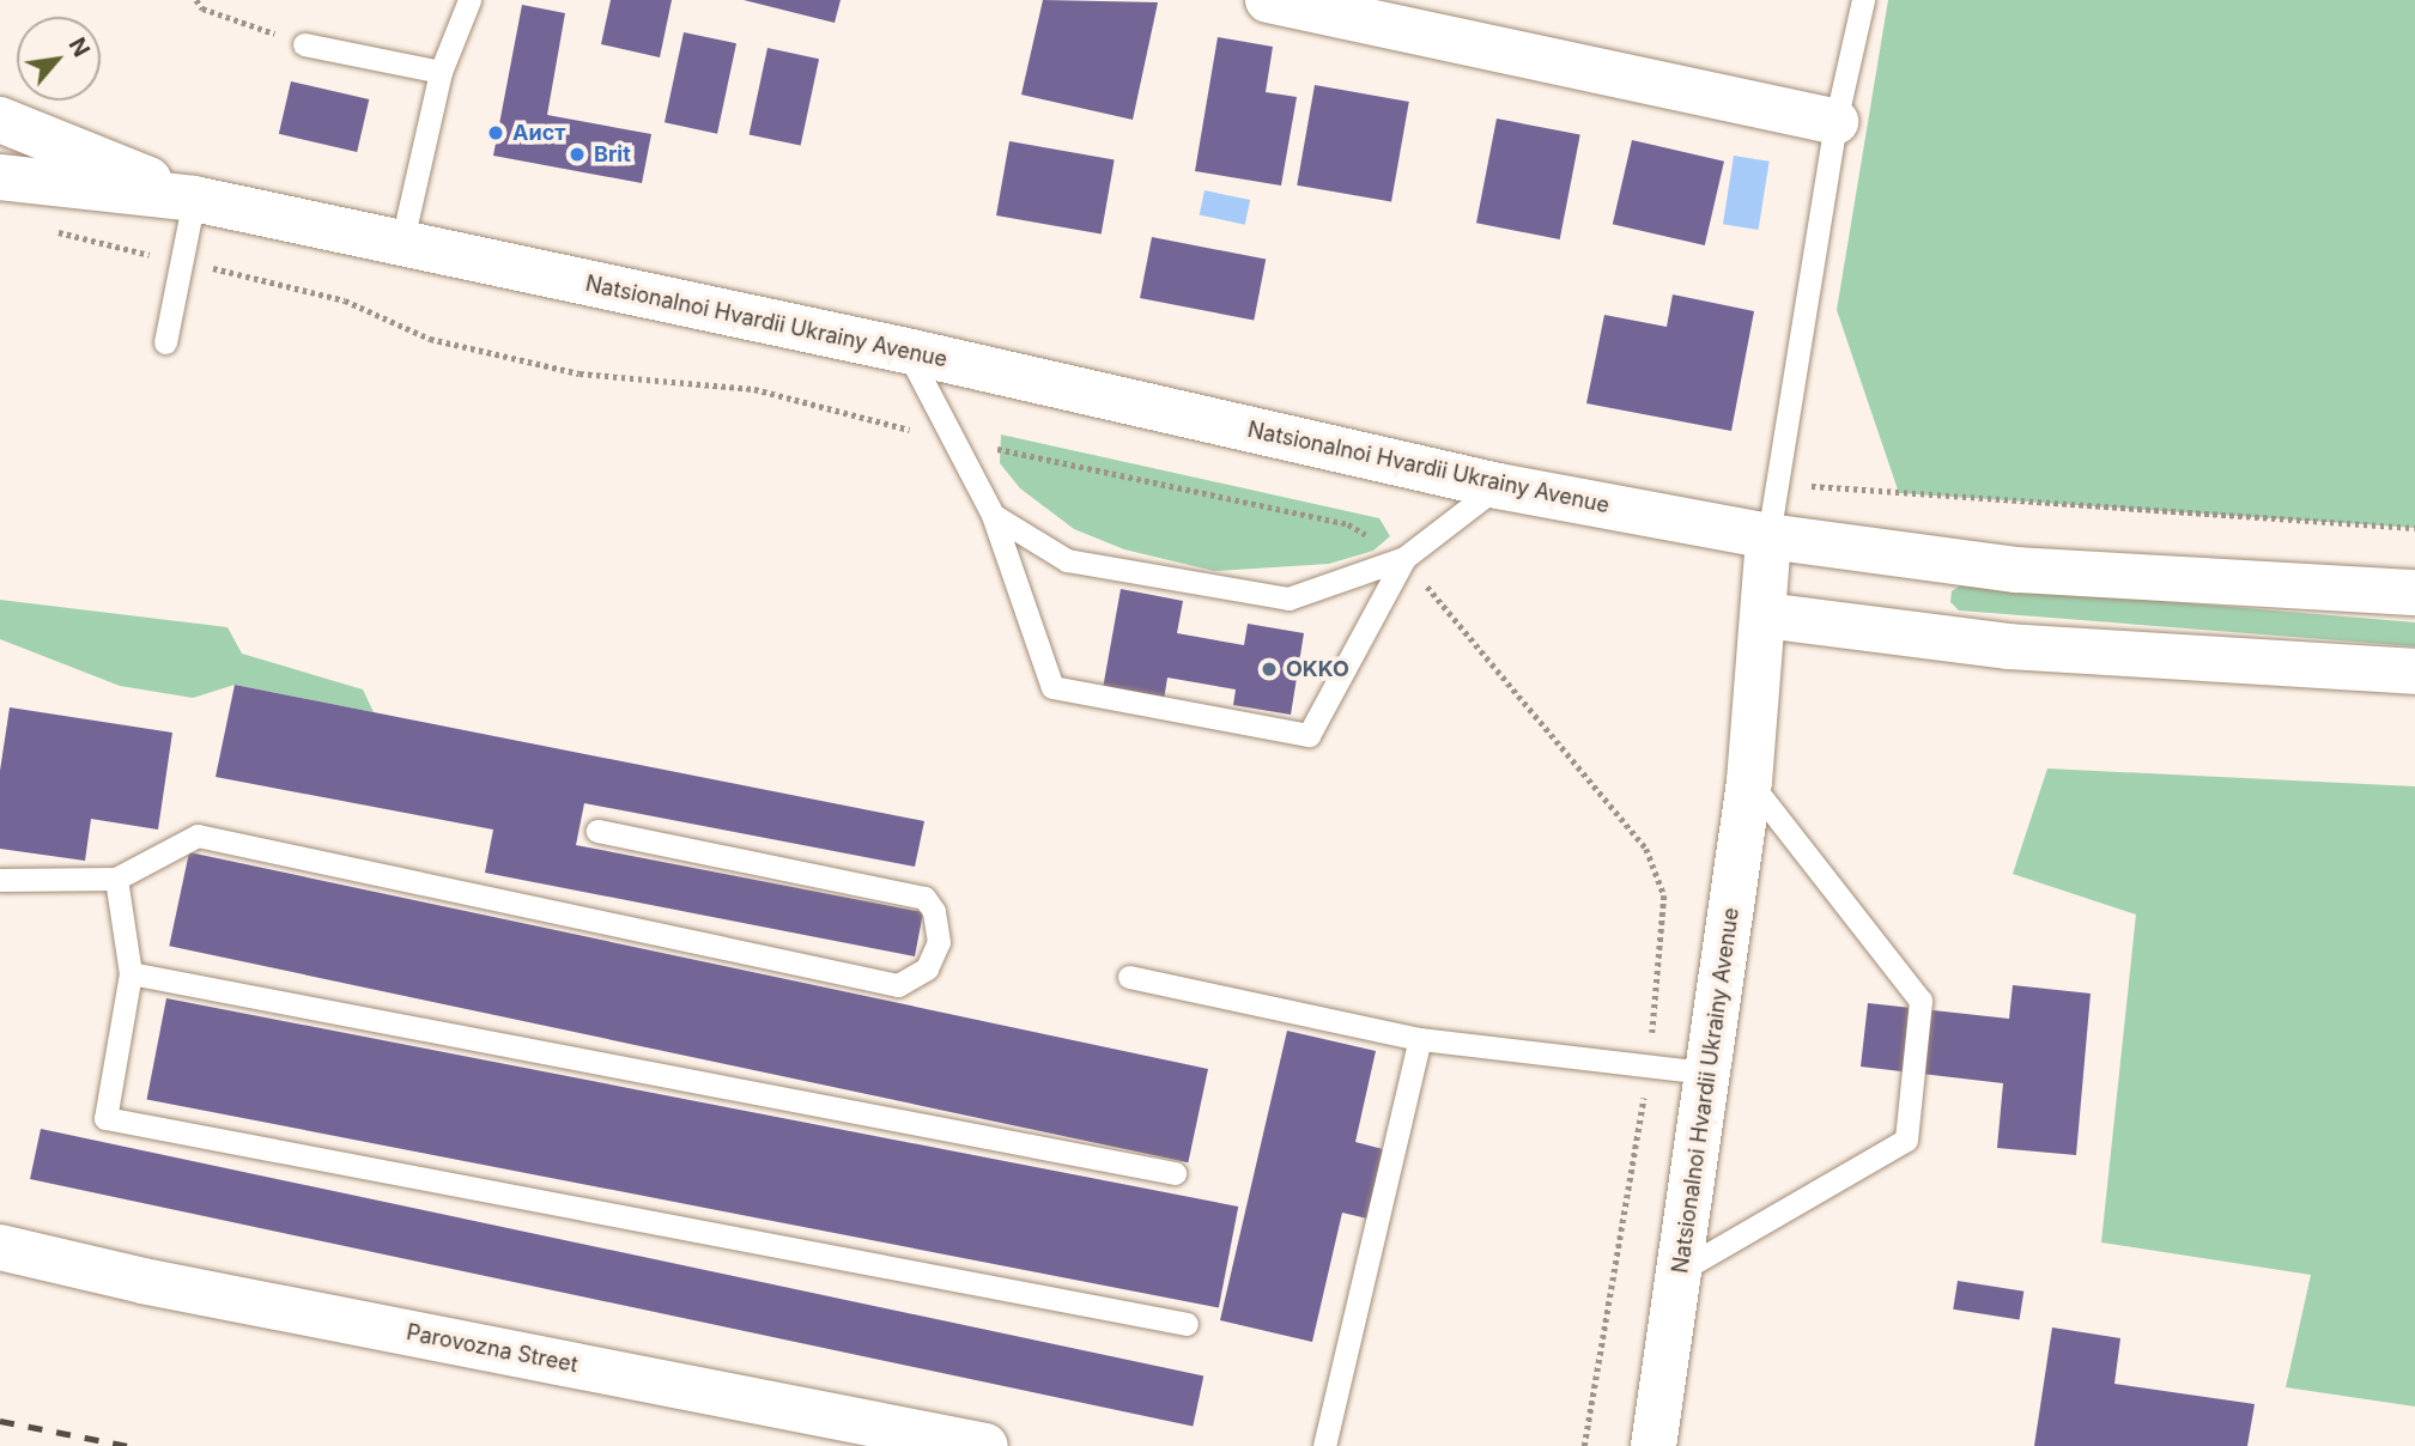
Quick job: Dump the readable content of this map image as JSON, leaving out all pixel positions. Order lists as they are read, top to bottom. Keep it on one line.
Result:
{"streets":{"street":["Natsionalnoi Hvardii Ukrainy Avenue","Parovozna Street"]},"places":["Аист","Brit","OKKO"],"north":"top right"}
